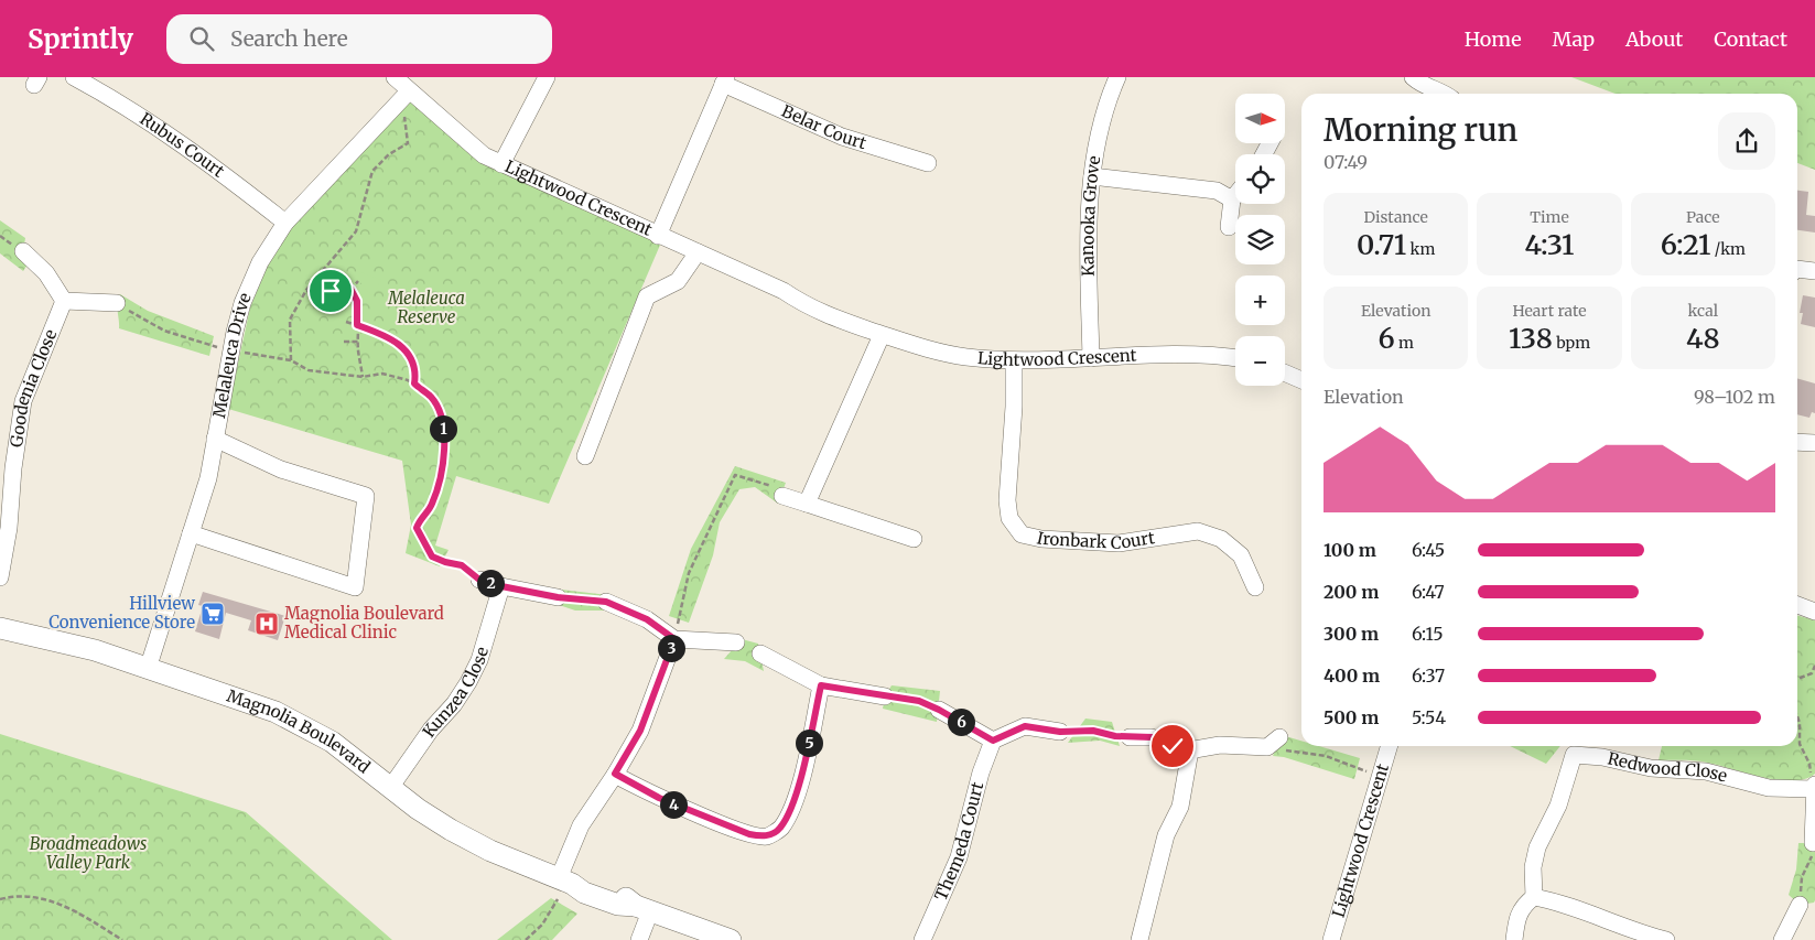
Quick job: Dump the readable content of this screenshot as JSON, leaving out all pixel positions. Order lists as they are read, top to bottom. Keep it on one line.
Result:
{"streets":{"street":["Belar Court","Rubus Court","Lightwood Crescent","Kanooka Grove","Melaleuca Drive","Goodenia Close","Ironbark Court","Kunzea Close","Magnolia Boulevard","Redwood Close","Themeda Court"]},"crossings":[["Rubus Court","Melaleuca Drive"],["Lightwood Crescent","Kanooka Grove"],["Lightwood Crescent","Melaleuca Drive"],["Lightwood Crescent","Ironbark Court"],["Melaleuca Drive","Magnolia Boulevard"],["Kunzea Close","Magnolia Boulevard"]],"parks":["Melaleuca Reserve","Broadmeadows Valley Park"],"places":{"supermarket":["Hillview Convenience Store"],"hospital":["Magnolia Boulevard Medical Clinic"]},"north":"right","page":{"header":"Sprintly","search":"Search here","nav":["Home","Map","About","Contact"],"map_buttons":["+","−"],"heading":["Morning run","07:49"],"stats":[["Distance","0.71 km"],["Time","4:31"],["Pace","6:21 /km"],["Elevation","6 m"],["Heart rate","138 bpm"],["kcal","48"]],"chart":["Elevation","98–102 m"],"pins":["1","2","3","6","5","4"],"list":[{"name":"100 m","note":"6:45"},{"name":"200 m","note":"6:47"},{"name":"300 m","note":"6:15"},{"name":"400 m","note":"6:37"},{"name":"500 m","note":"5:54"}]}}
